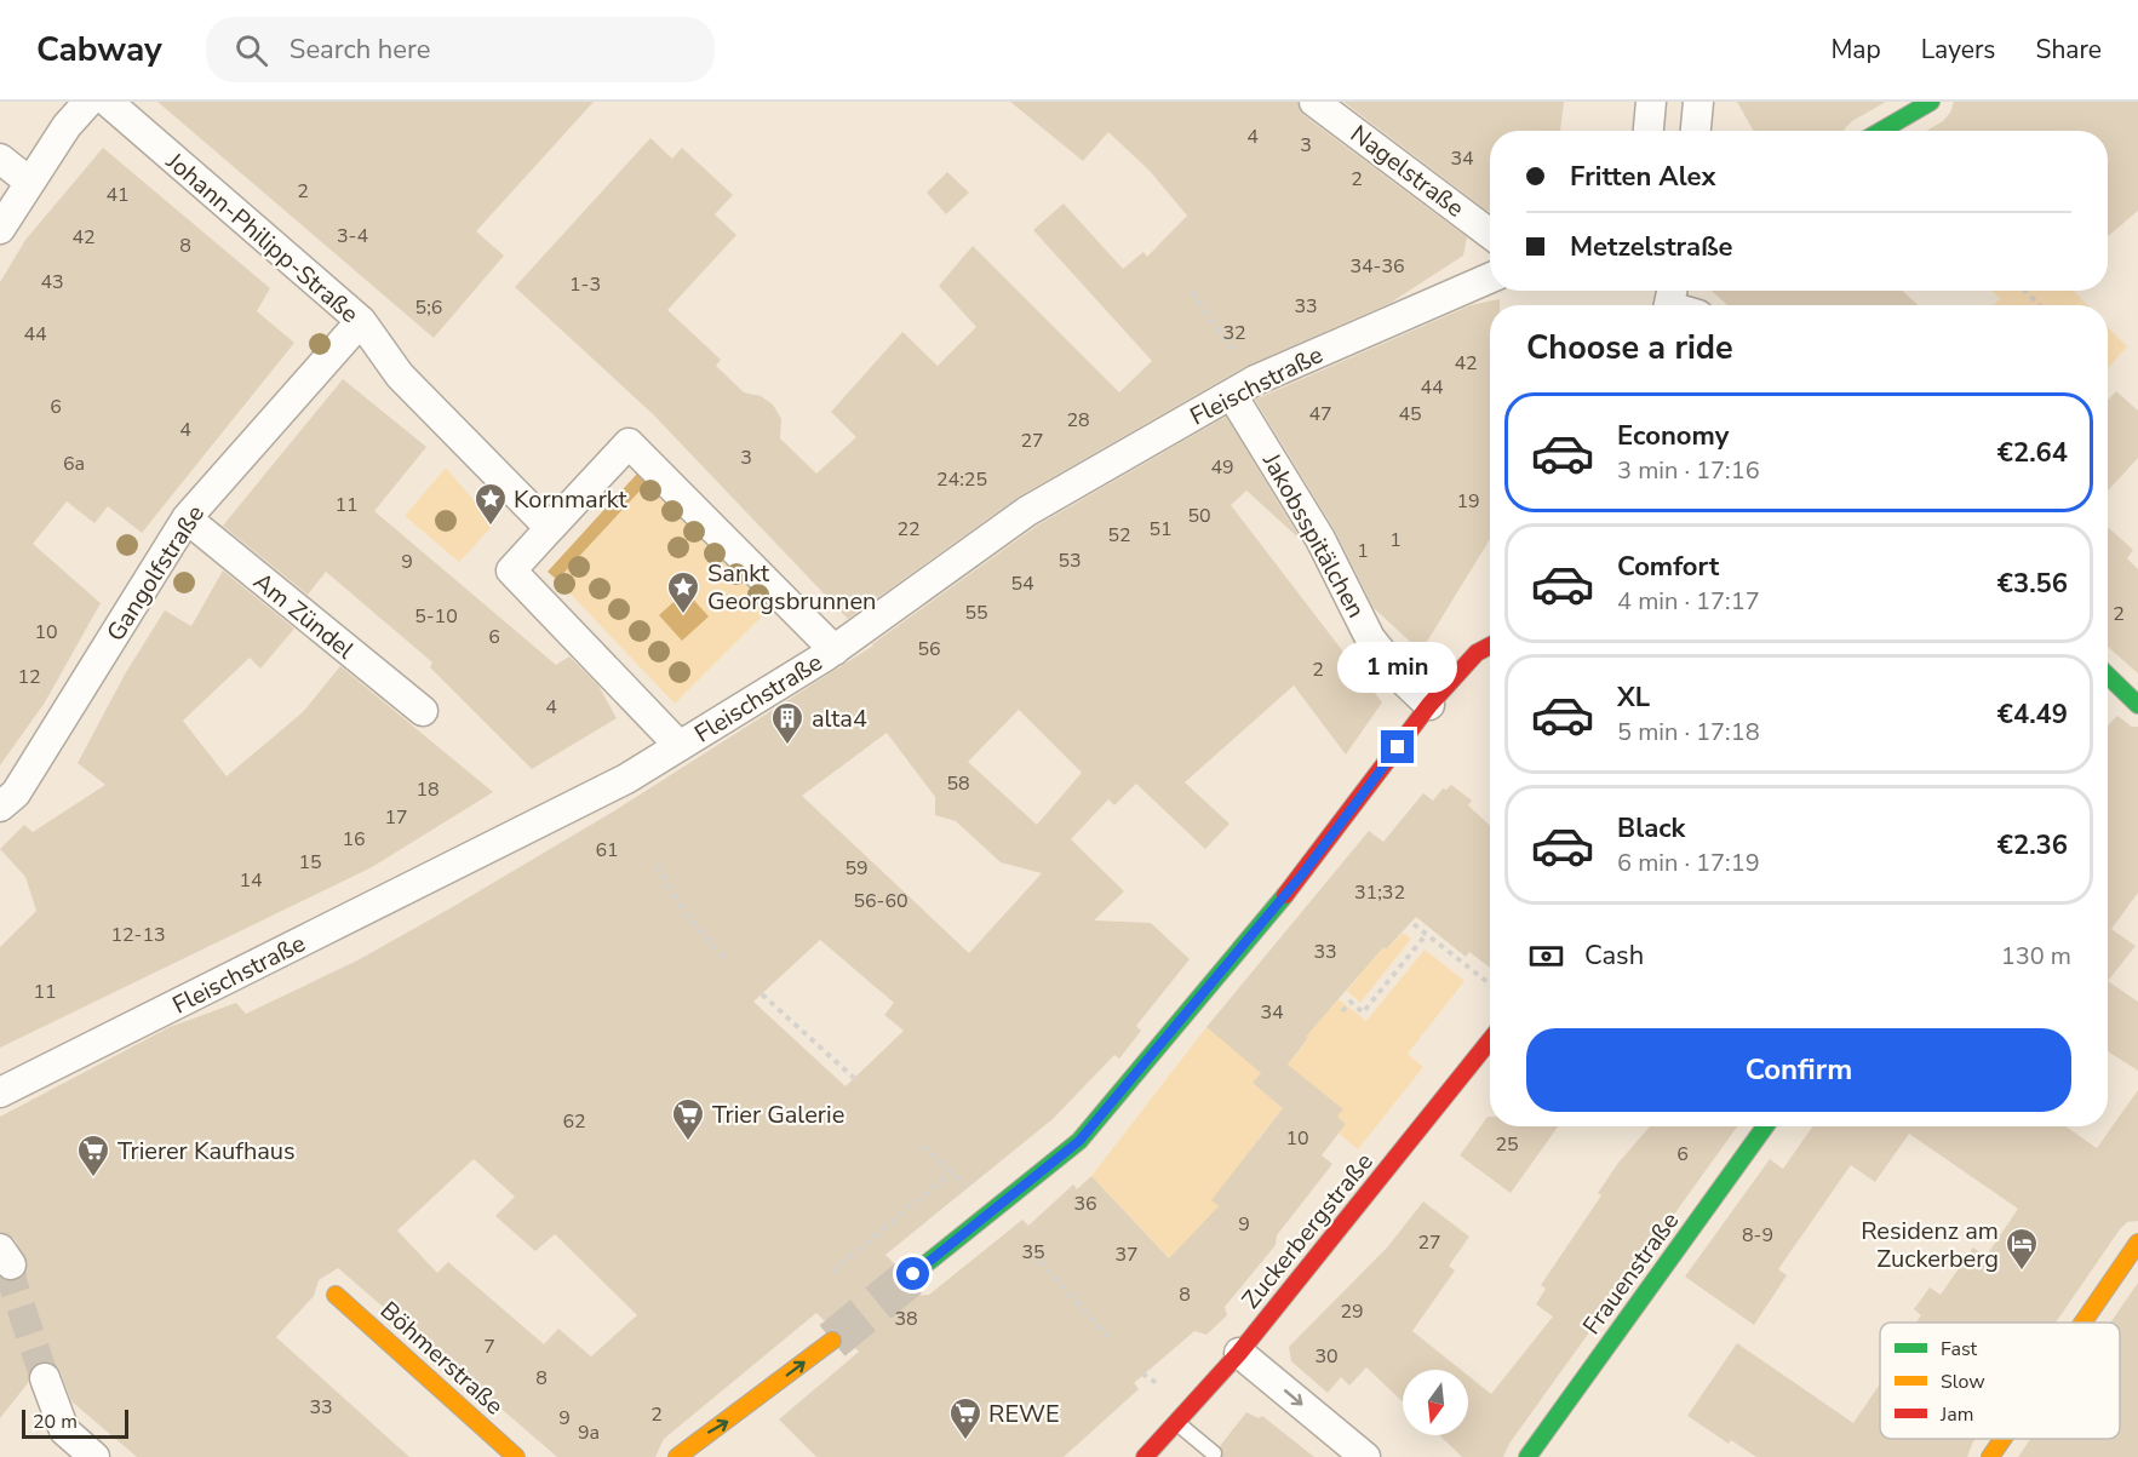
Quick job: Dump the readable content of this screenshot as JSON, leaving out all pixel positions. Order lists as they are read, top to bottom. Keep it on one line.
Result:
{"streets":{"street":["Nagelstraße","Johann-Philipp-Straße","Fleischstraße","Jakobsspitälchen","Gangolfstraße","Am Zündel","Zuckerbergstraße","Frauenstraße","Böhmerstraße"]},"crossings":[["Johann-Philipp-Straße","Gangolfstraße"],["Fleischstraße","Jakobsspitälchen"],["Gangolfstraße","Am Zündel"]],"places":{"place":["Kornmarkt","Sankt Georgsbrunnen"],"building":["alta4"],"supermarket":["Trier Galerie","Trierer Kaufhaus","REWE"],"hotel":["Residenz am Zuckerberg"]},"house_numbers":["4","3","34","2","2","41","3-4","42","8","34-36","43","1-3","33","5;6","32","44","42","44","6","47","45","28","4","27","3","6a","49","24:25","19","11","50","22","51","52","1","1","53","9","54","55","2","5-10","10","6","56","2","12","4","58","18","17","16","61","15","59","14","31;32","56-60","12-13","33","11","34","62","10","25","6","36","9","8-9","27","35","37","8","29","38","7","30","8","33","2","9","9a"],"legend":["Fast","Slow","Jam"],"scale_bar":"20 m","north":"bottom","page":{"header":"Cabway","search":"Search here","nav":["Map","Layers","Share"],"banner":["Fritten Alex","Metzelstraße"],"heading":"Choose a ride","list":[{"name":"Economy","note":"3 min · 17:16","value":"€2.64"},{"name":"Comfort","note":"4 min · 17:17","value":"€3.56"},{"name":"XL","note":"5 min · 17:18","value":"€4.49"},{"name":"Black","note":"6 min · 17:19","value":"€2.36"}],"bubble":"1 min","pay":["Cash","130 m"],"buttons":"Confirm","scale":"20 m"}}
